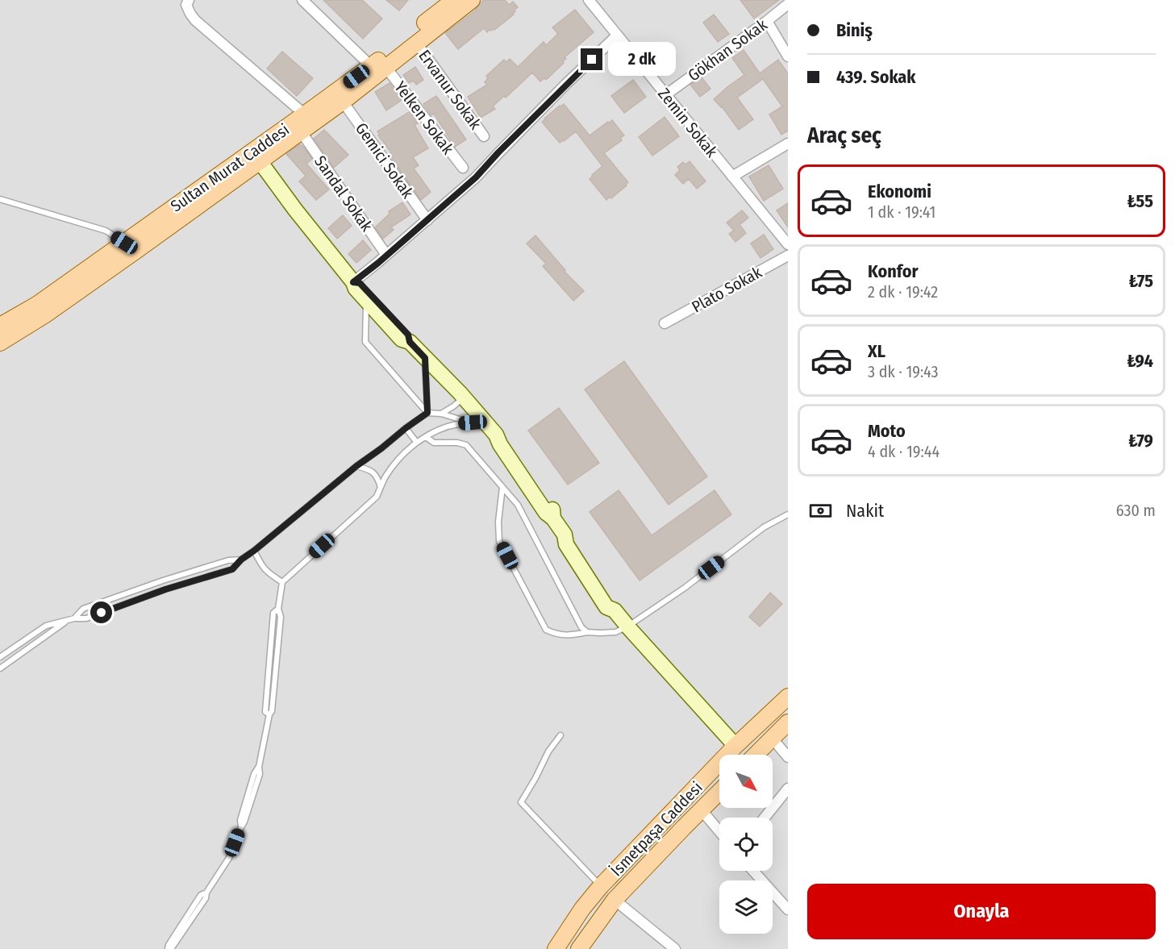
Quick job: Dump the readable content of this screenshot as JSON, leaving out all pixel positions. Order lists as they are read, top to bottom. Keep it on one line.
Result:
{"streets":{"main road":["Sultan Murat Caddesi","İsmetpaşa Caddesi"],"street":["Gökhan Sokak","Ervanur Sokak","Yelken Sokak","Zemin Sokak","Gemici Sokak","Sandal Sokak","Plato Sokak"]},"crossings":[["Gökhan Sokak","Zemin Sokak"],["Ervanur Sokak","Sultan Murat Caddesi"],["Yelken Sokak","Sultan Murat Caddesi"],["Gemici Sokak","Sultan Murat Caddesi"],["Sultan Murat Caddesi","Sandal Sokak"]],"north":"bottom right","page":{"banner":["Biniş","439. Sokak"],"bubble":"2 dk","heading":"Araç seç","list":[{"name":"Ekonomi","note":"1 dk · 19:41","value":"₺55"},{"name":"Konfor","note":"2 dk · 19:42","value":"₺75"},{"name":"XL","note":"3 dk · 19:43","value":"₺94"},{"name":"Moto","note":"4 dk · 19:44","value":"₺79"}],"pay":["Nakit","630 m"],"buttons":"Onayla"}}
